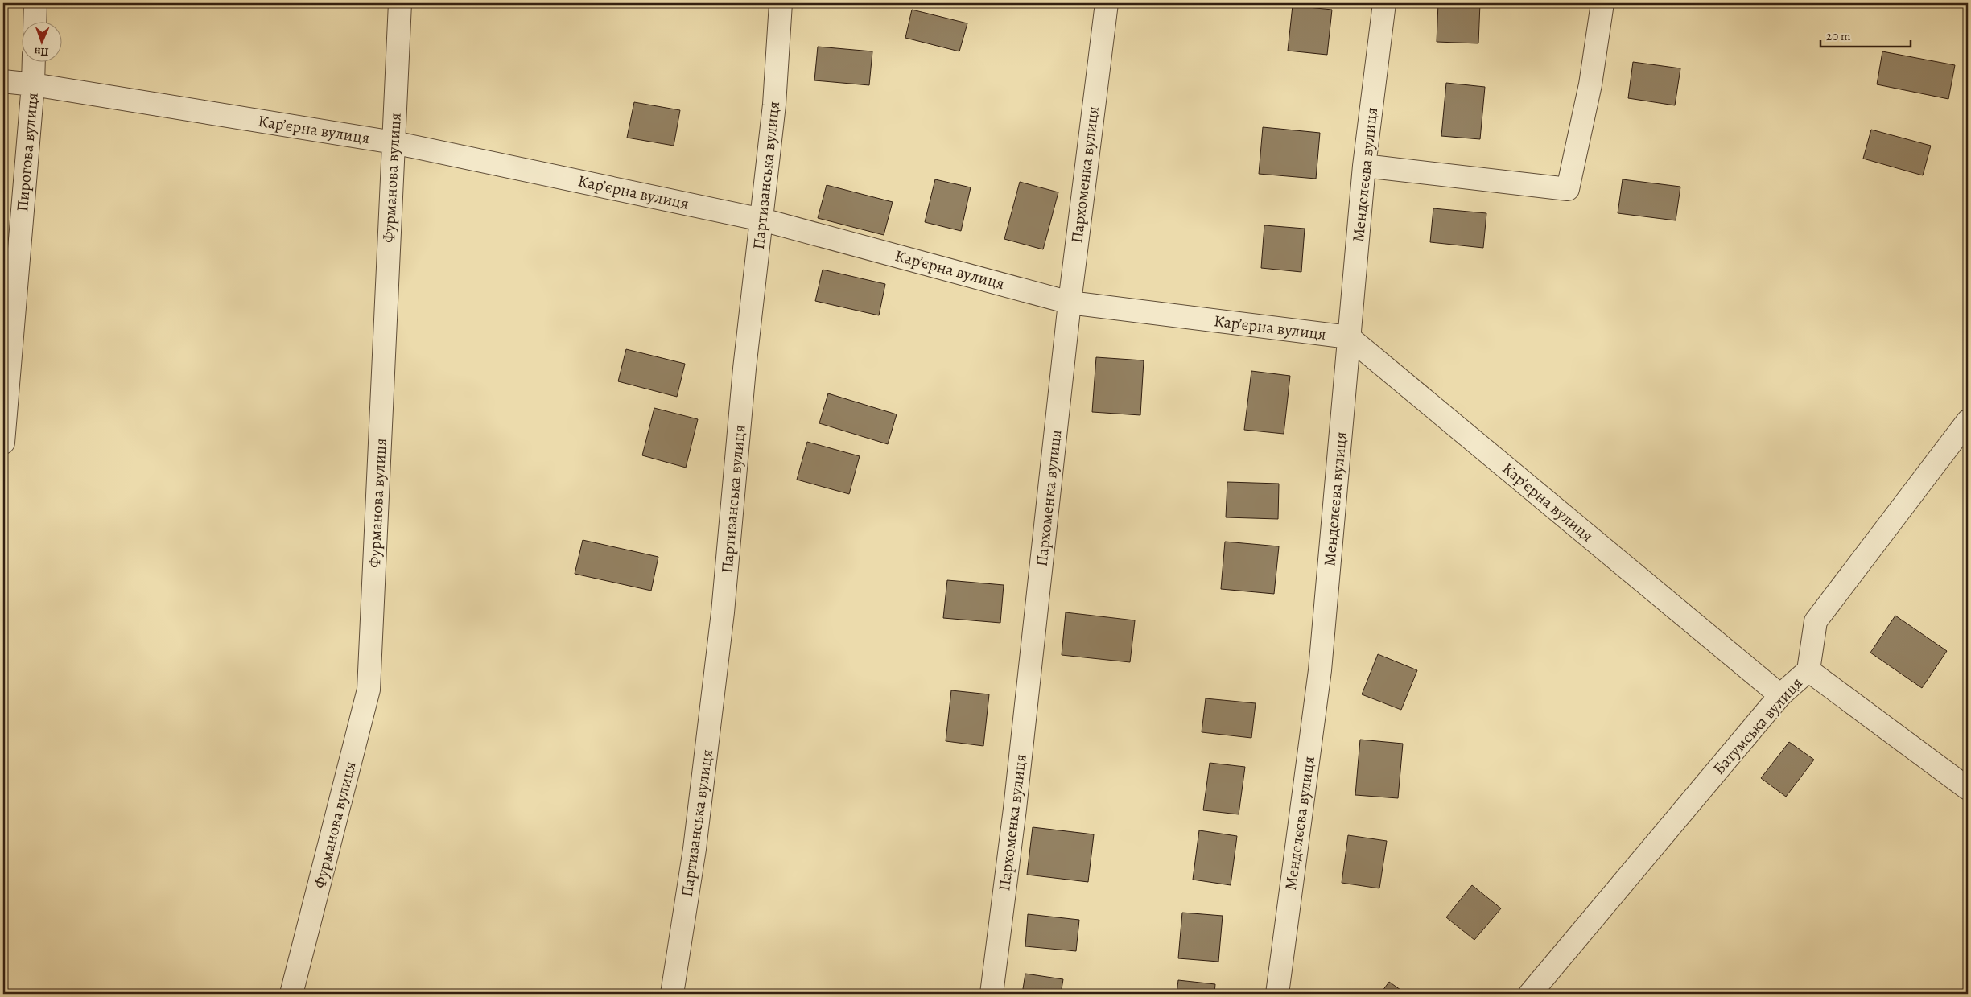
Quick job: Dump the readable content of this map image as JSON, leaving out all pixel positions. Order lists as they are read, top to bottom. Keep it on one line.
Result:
{"streets":{"street":["Кар’єрна вулиця","Пирогова вулиця","Пархоменка вулиця","Менделєєва вулиця","Партизанська вулиця","Фурманова вулиця","Батумська вулиця"]},"crossings":[["Кар’єрна вулиця","Пирогова вулиця"],["Кар’єрна вулиця","Пархоменка вулиця"],["Кар’єрна вулиця","Менделєєва вулиця"],["Кар’єрна вулиця","Партизанська вулиця"],["Кар’єрна вулиця","Фурманова вулиця"],["Кар’єрна вулиця","Батумська вулиця"]],"scale_bar":"20 m","north":"bottom"}
